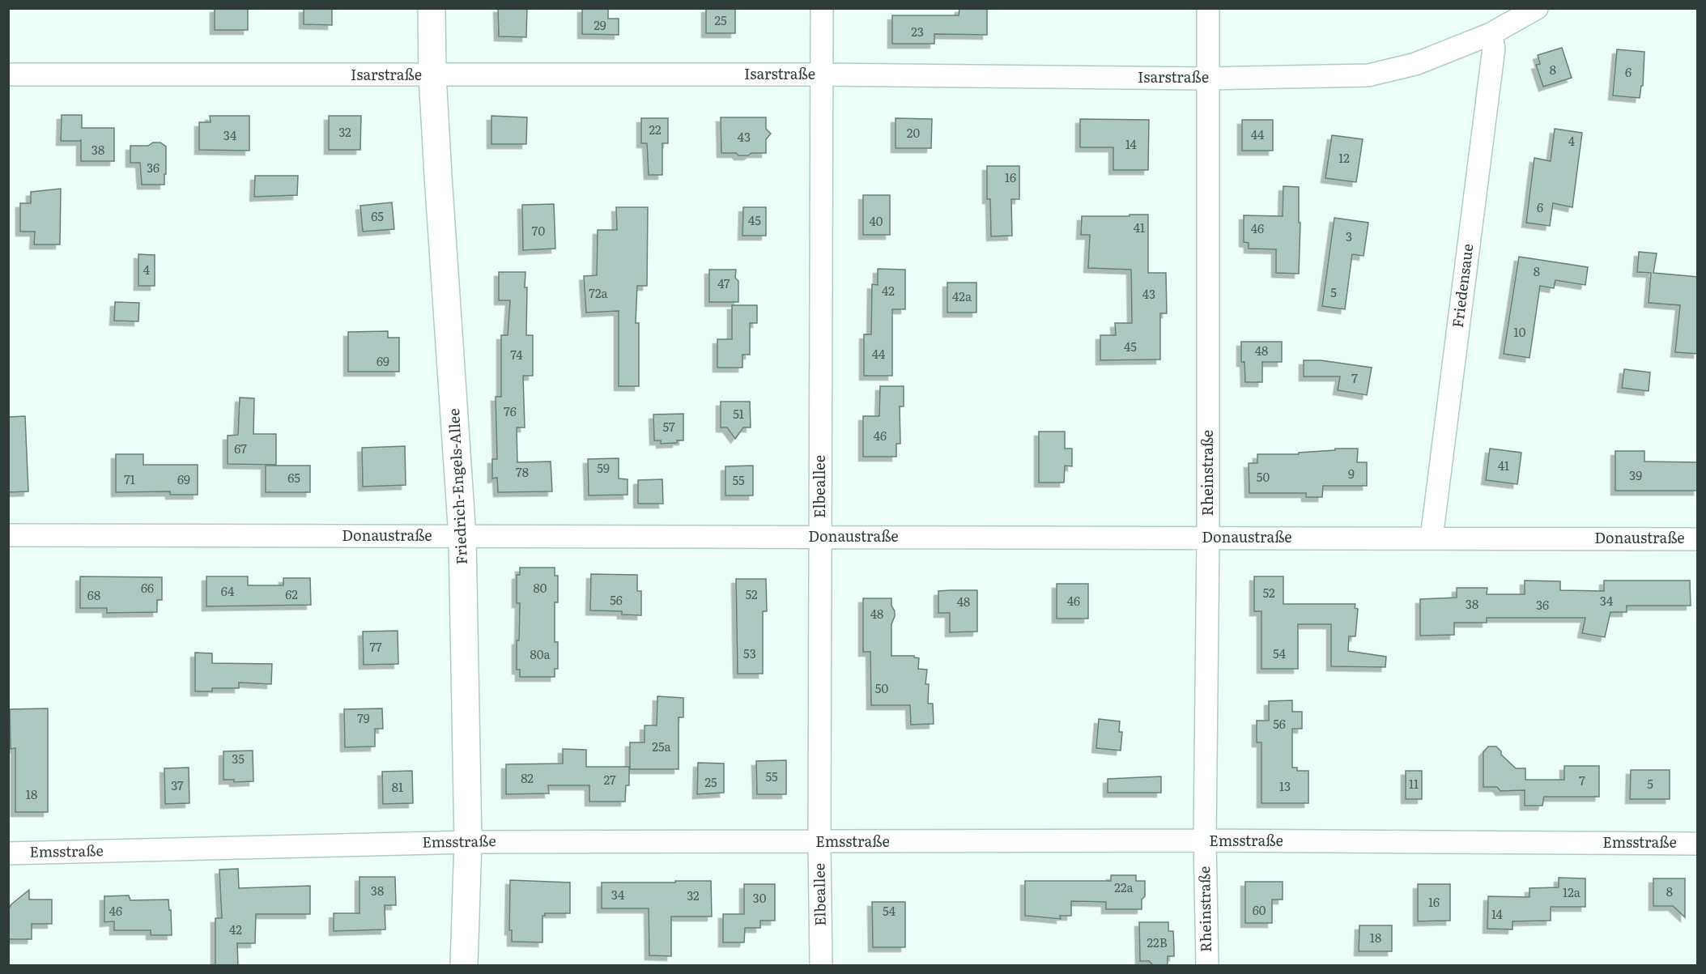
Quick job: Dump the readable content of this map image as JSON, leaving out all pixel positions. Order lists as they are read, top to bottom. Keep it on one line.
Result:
{"streets":{"street":["Isarstraße","Friedensaue","Rheinstraße","Friedrich-Engels-Allee","Elbeallee","Donaustraße","Emsstraße"]},"crossings":[["Isarstraße","Friedensaue"],["Isarstraße","Rheinstraße"],["Isarstraße","Friedrich-Engels-Allee"],["Isarstraße","Elbeallee"],["Friedensaue","Donaustraße"],["Rheinstraße","Donaustraße"],["Rheinstraße","Emsstraße"],["Friedrich-Engels-Allee","Donaustraße"],["Friedrich-Engels-Allee","Emsstraße"],["Elbeallee","Donaustraße"],["Elbeallee","Emsstraße"]],"house_numbers":["25","29","23","8","6","22","32","20","44","34","43","4","14","38","12","36","16","6","65","45","40","41","46","70","3","4","8","47","42","5","72a","43","42a","10","45","48","44","74","69","7","76","51","57","46","67","41","59","78","9","39","50","65","71","69","55","66","80","64","52","62","52","68","56","46","34","48","38","36","48","77","53","54","80a","50","79","56","25a","35","55","82","27","7","25","11","5","37","13","81","18","22a","38","8","12a","34","32","30","16","60","46","54","14","42","18","22B"]}
